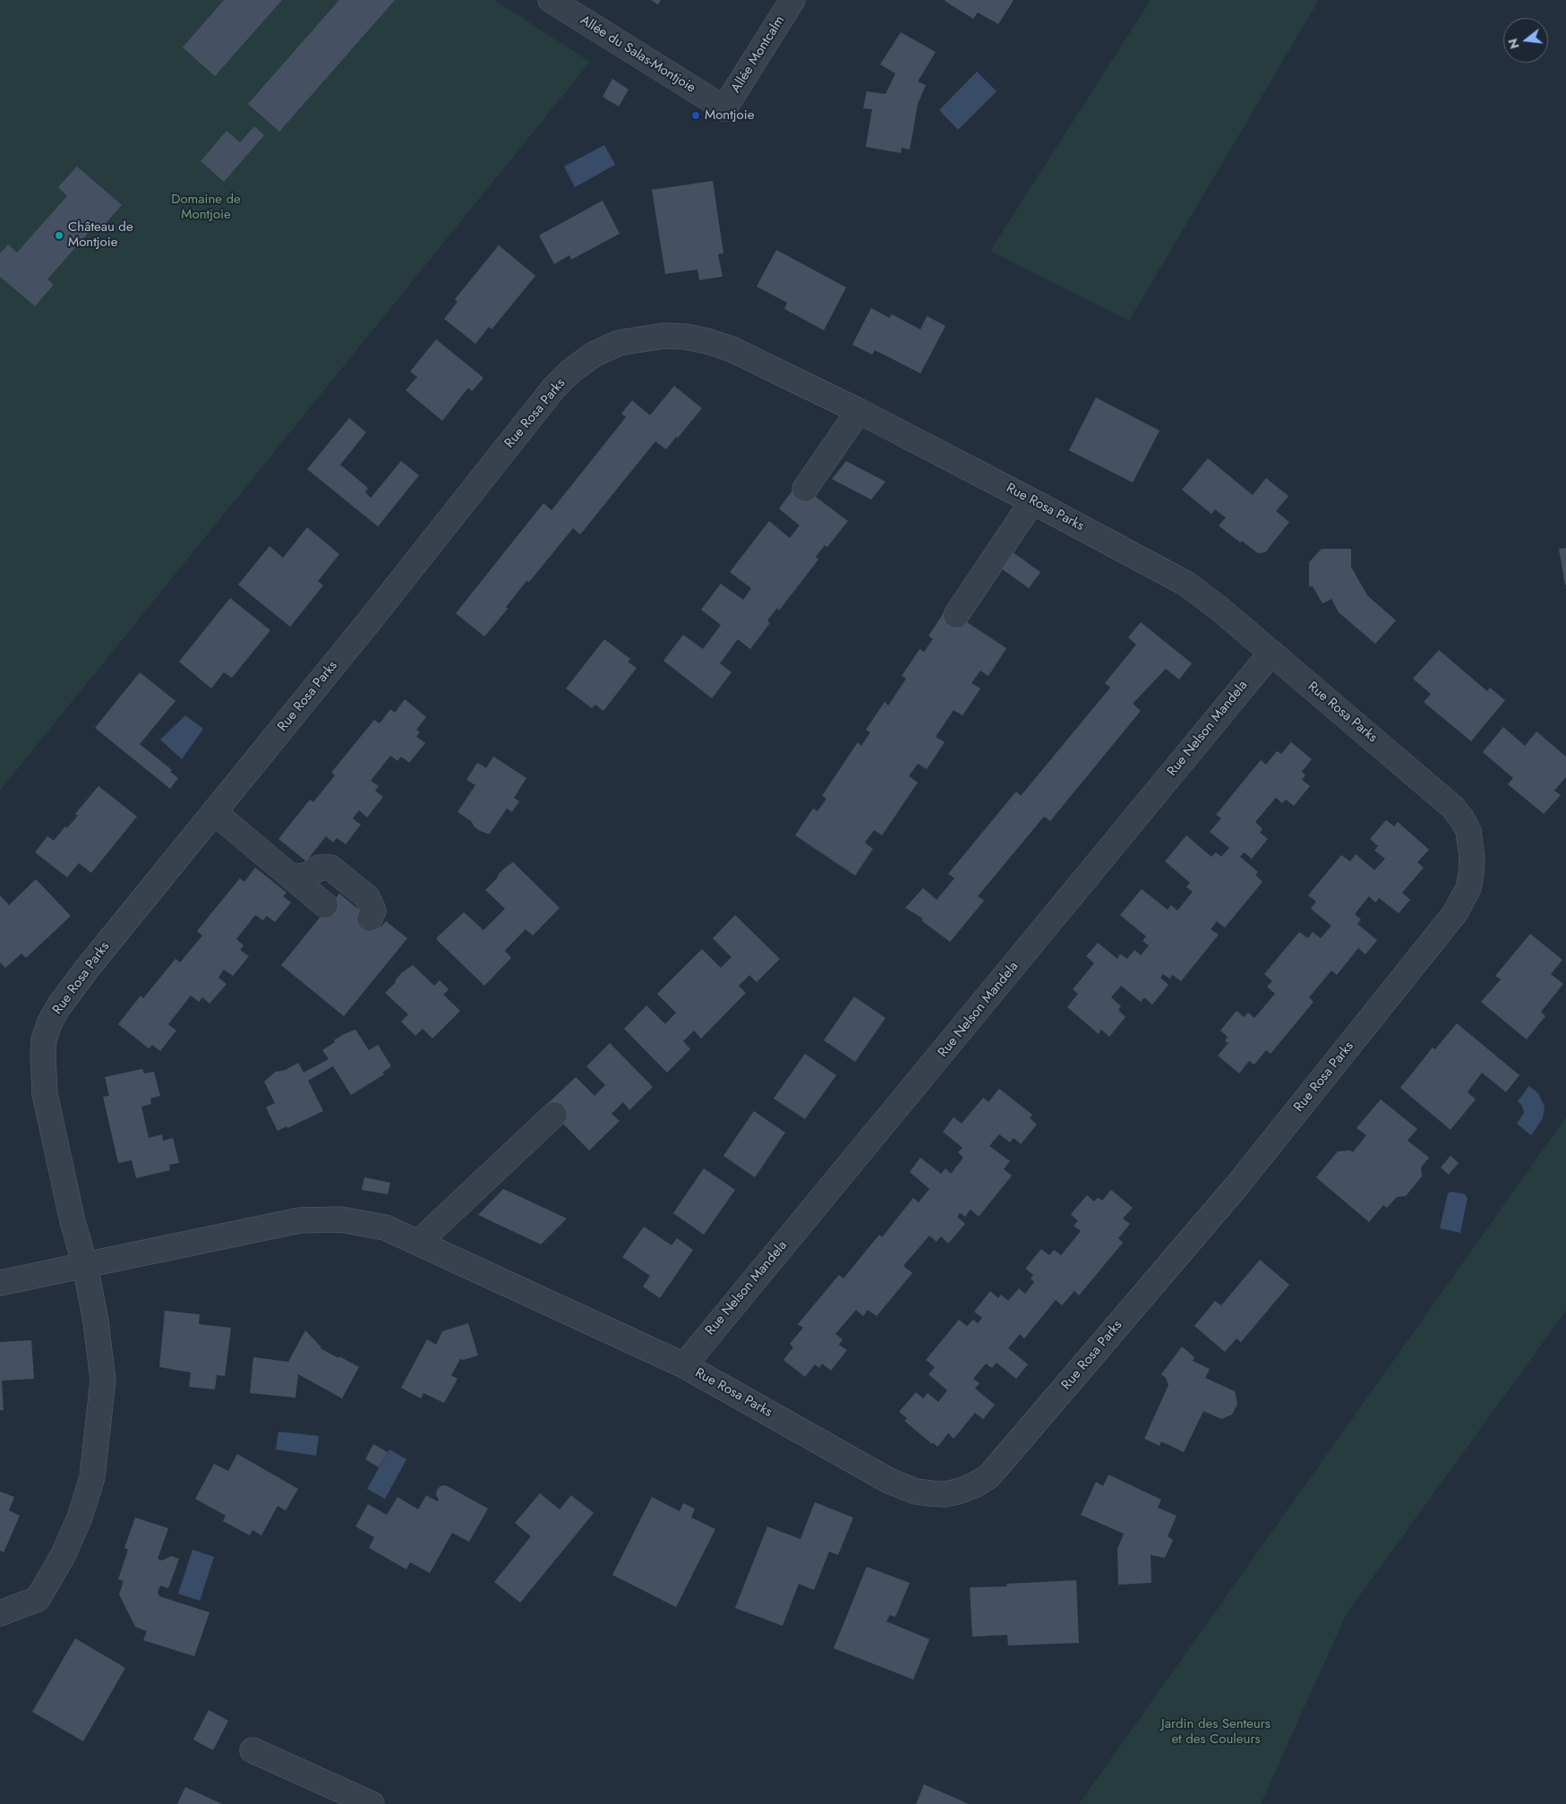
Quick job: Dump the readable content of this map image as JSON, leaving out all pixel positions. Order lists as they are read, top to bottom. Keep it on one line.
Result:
{"streets":{"street":["Allée du Salas-Montjoie","Allée Montcalm","Rue Rosa Parks","Rue Nelson Mandela"]},"crossings":[["Allée du Salas-Montjoie","Allée Montcalm"],["Rue Rosa Parks","Rue Nelson Mandela"]],"parks":["Domaine de Montjoie","Jardin des Senteurs et des Couleurs"],"places":["Montjoie","Château de Montjoie"],"north":"left"}
